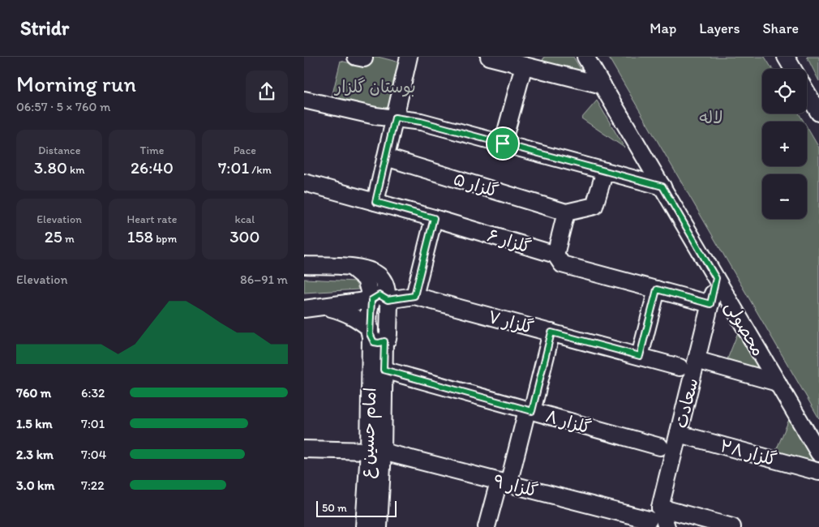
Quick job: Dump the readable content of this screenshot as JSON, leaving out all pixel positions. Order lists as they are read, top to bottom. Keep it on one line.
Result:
{"streets":{"street":["گلزار ۵","گلزار ۶","گلزار ۷","محصولی","سعادت","گلزار ۸","امام حسین ع","گلزار ۲۸","گلزار ۹"]},"crossings":[["گلزار ۶","سعادت"],["محصولی","سعادت"],["سعادت","گلزار ۲۸"],["گلزار ۸","امام حسین ع"],["امام حسین ع","گلزار ۹"]],"parks":["بوستان گلزار","لاله"],"scale_bar":"50 m","page":{"header":"Stridr","nav":["Map","Layers","Share"],"heading":["Morning run","06:57 · 5 × 760 m"],"map_buttons":["+","−"],"stats":[["Distance","3.80 km"],["Time","26:40"],["Pace","7:01 /km"],["Elevation","25 m"],["Heart rate","158 bpm"],["kcal","300"]],"chart":["Elevation","86–91 m"],"list":[{"name":"760 m","note":"6:32"},{"name":"1.5 km","note":"7:01"},{"name":"2.3 km","note":"7:04"},{"name":"3.0 km","note":"7:22"}],"scale":"50 m"}}
